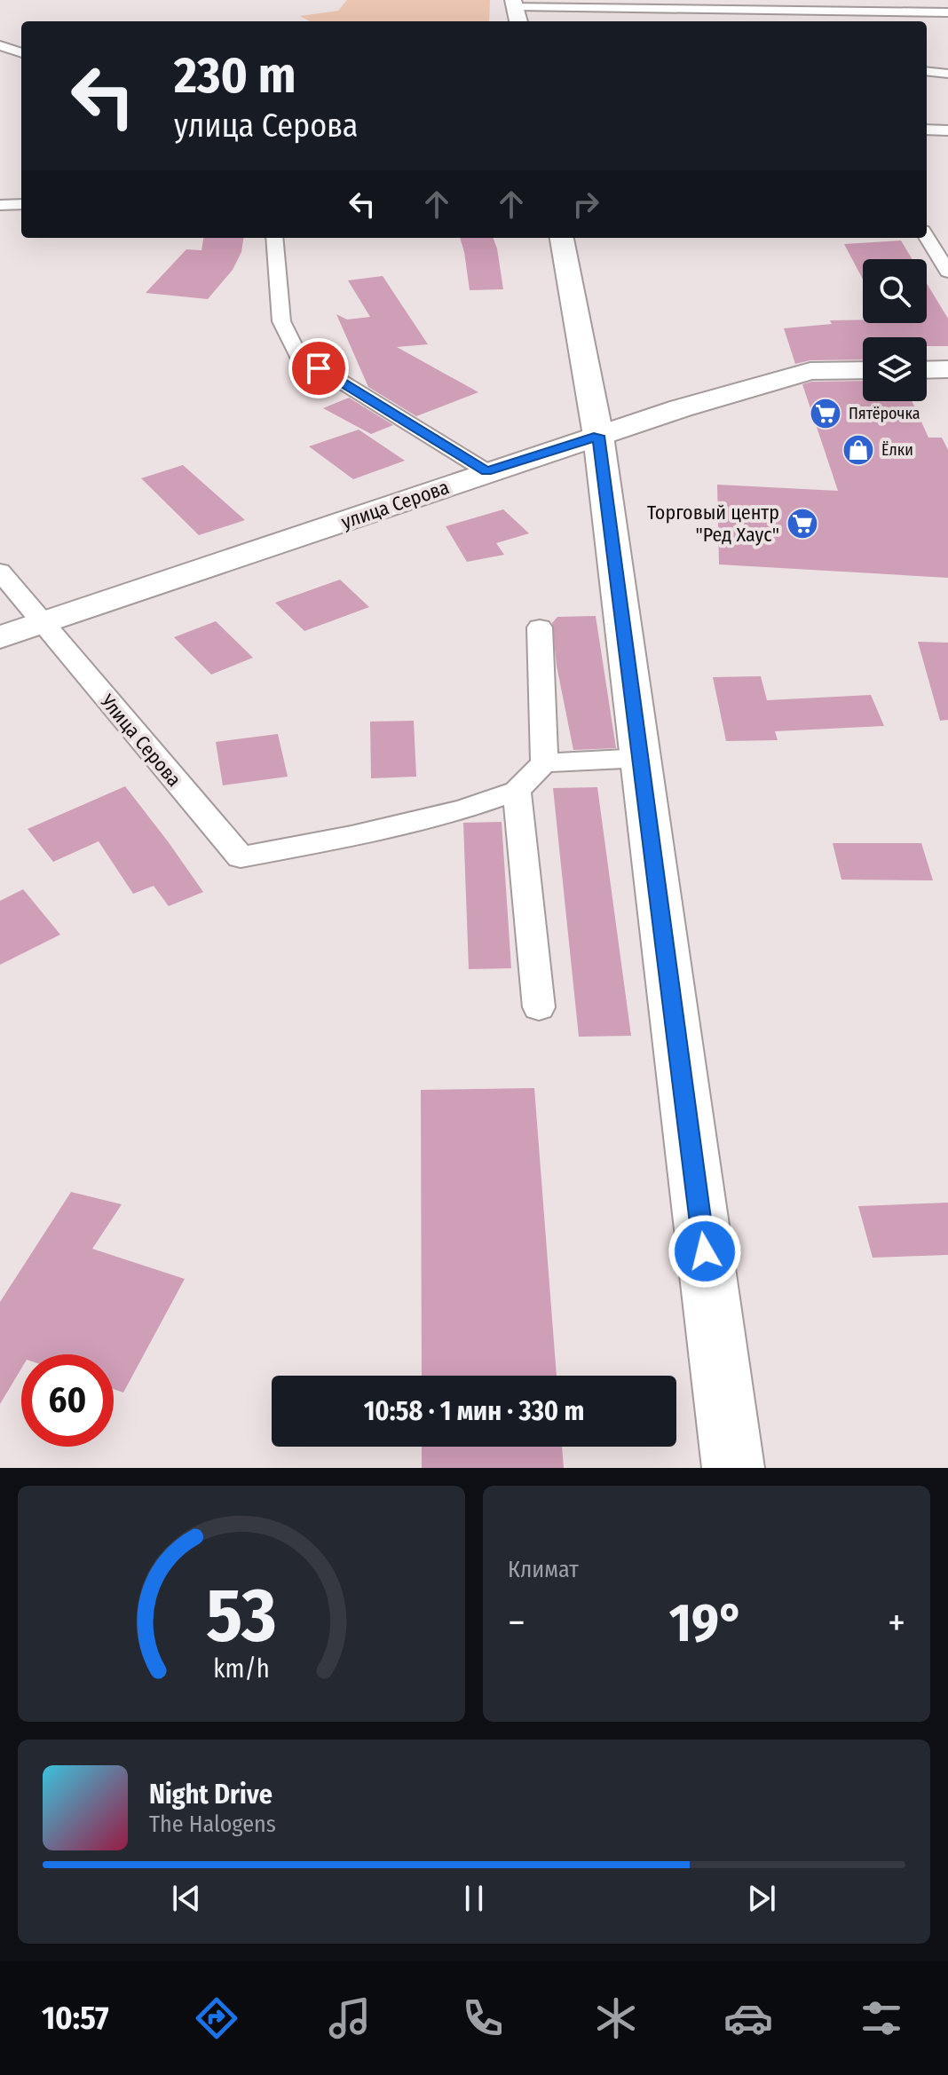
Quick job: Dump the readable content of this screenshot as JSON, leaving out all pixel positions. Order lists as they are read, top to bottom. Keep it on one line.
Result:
{"streets":{"main road":["улица Серова"],"street":["Улица Серова"]},"crossings":[["улица Серова","Улица Серова"]],"places":{"supermarket":["Пятёрочка","Торговый центр \"Ред Хаус\""],"shop":["Ёлки"]},"page":{"turn":["230 m","улица Серова"],"limit":"60","trip":"10:58 · 1 мин · 330 m","tile":"Климат","heat":["−","19°","+"],"song":["Night Drive","The Halogens"],"tabs":"10:57","gauge":["53","km/h"]}}
